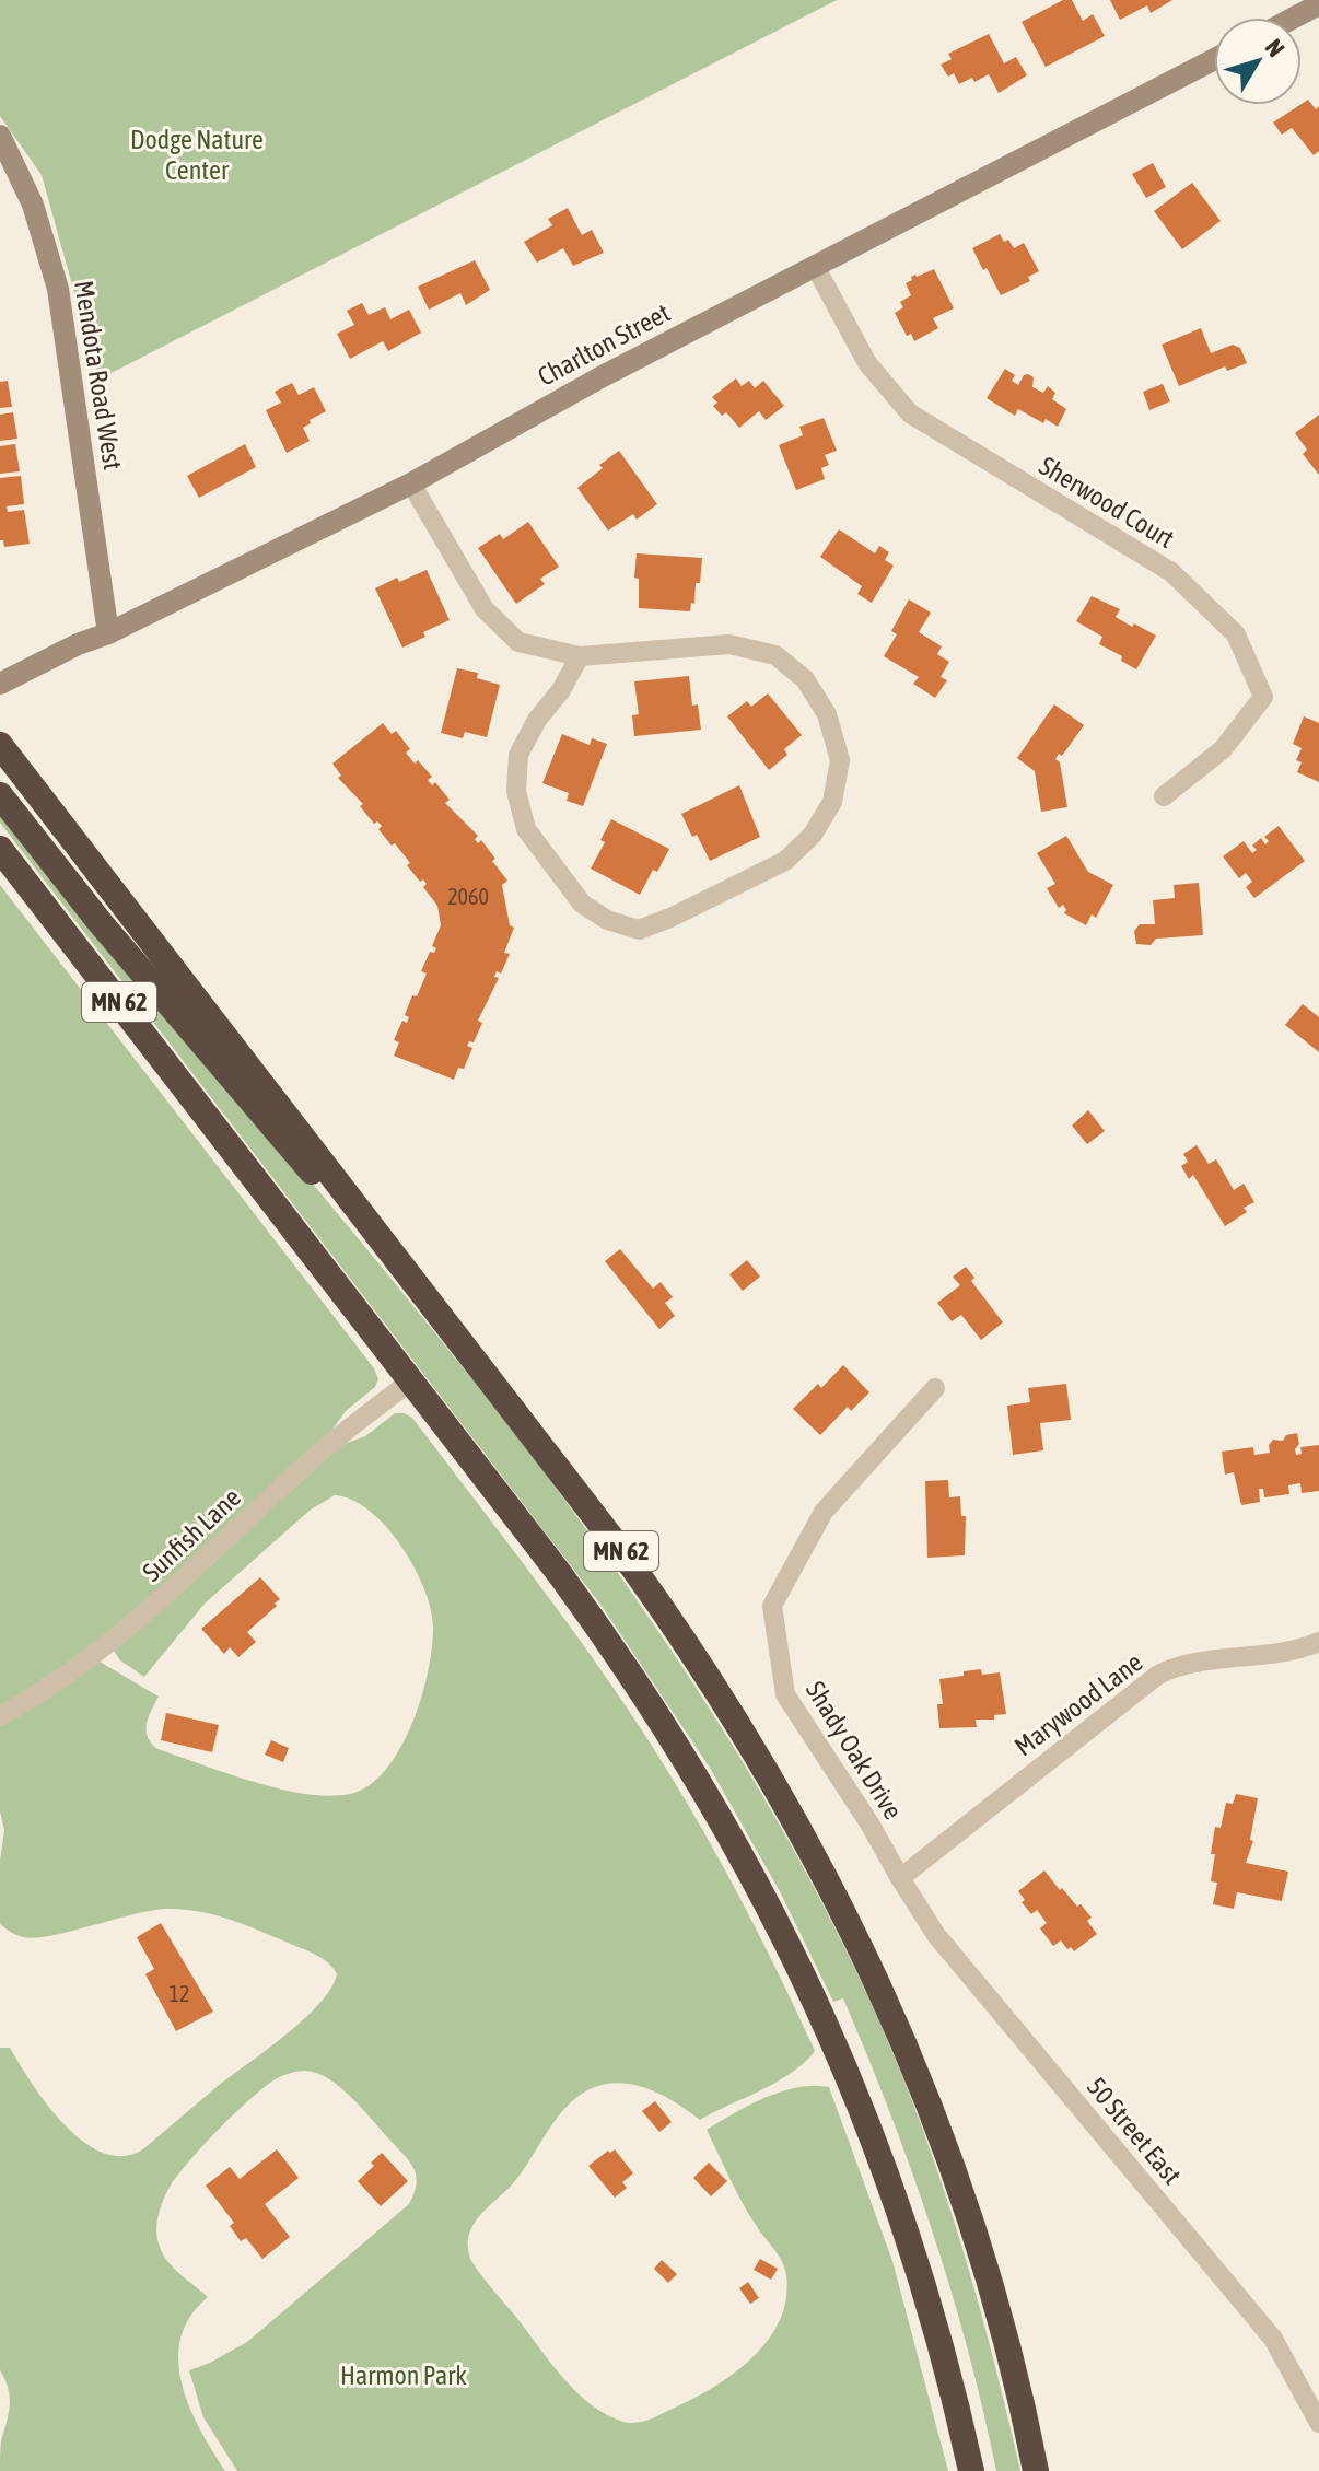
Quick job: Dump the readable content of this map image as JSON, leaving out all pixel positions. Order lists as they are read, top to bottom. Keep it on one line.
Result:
{"streets":{"highway":["MN 62"],"street":["Charlton Street","Mendota Road West","Sherwood Court","Sunfish Lane","Marywood Lane","Shady Oak Drive","50 Street East"]},"crossings":[["Charlton Street","Mendota Road West"],["Charlton Street","Sherwood Court"],["MN 62","Sunfish Lane"],["Marywood Lane","Shady Oak Drive"],["Marywood Lane","50 Street East"],["Shady Oak Drive","50 Street East"]],"parks":["Dodge Nature Center","Harmon Park"],"house_numbers":["2060","12"],"north":"top right"}
